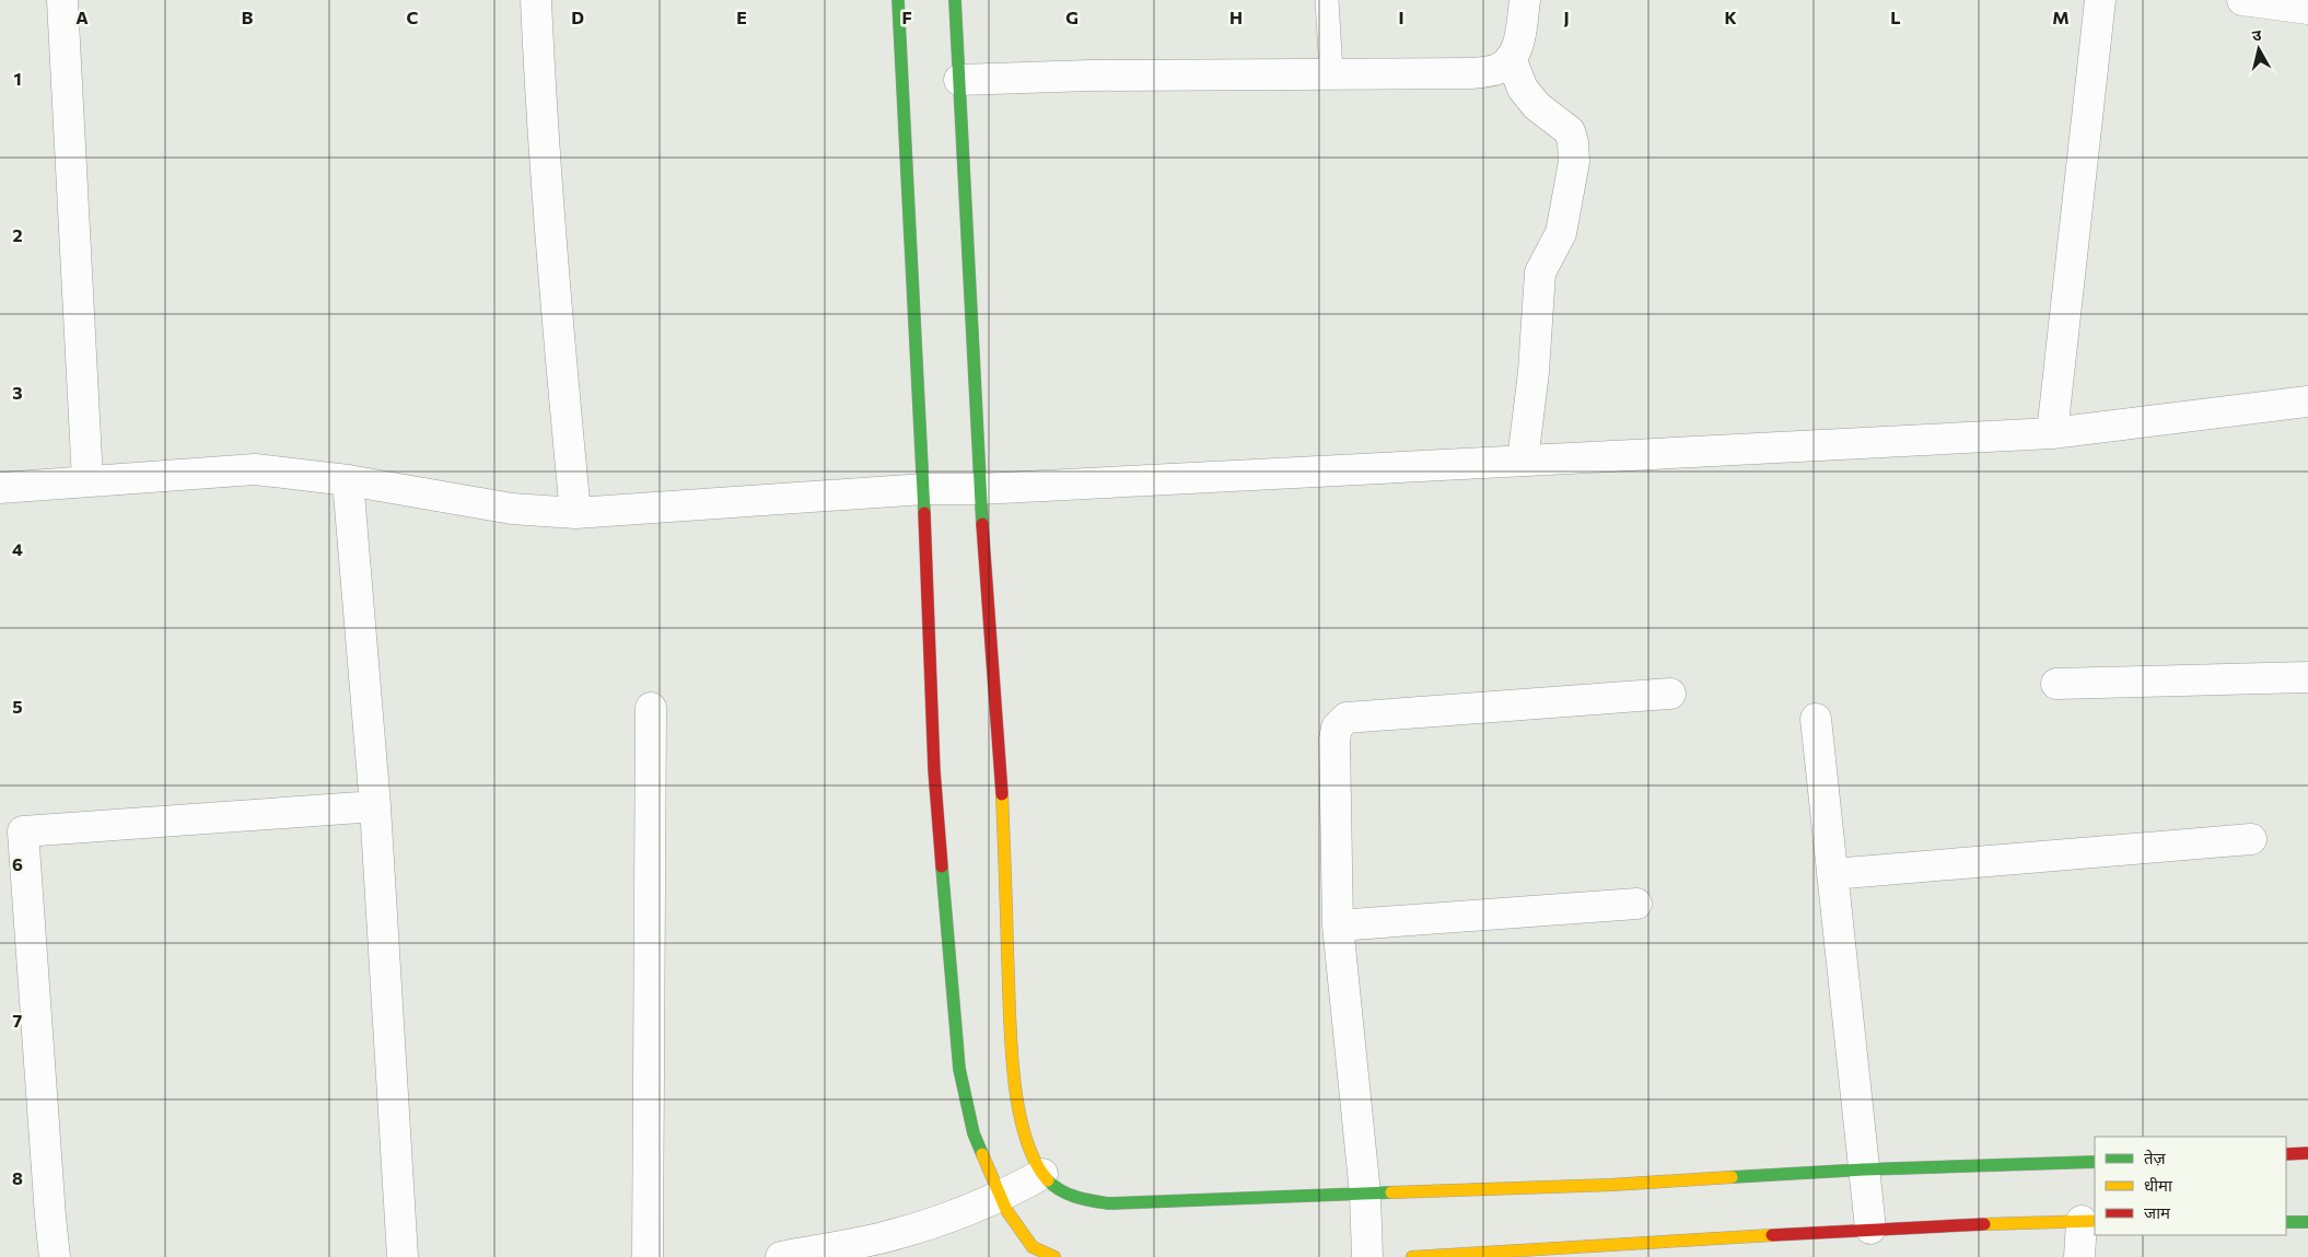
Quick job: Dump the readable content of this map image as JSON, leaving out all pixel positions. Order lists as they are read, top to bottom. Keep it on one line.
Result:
{"legend":["तेज़","धीमा","जाम"],"north":"top","grid":{"columns":["A","B","C","D","E","F","G","H","I","J","K","L","M"],"rows":["1","2","3","4","5","6","7","8"]}}
